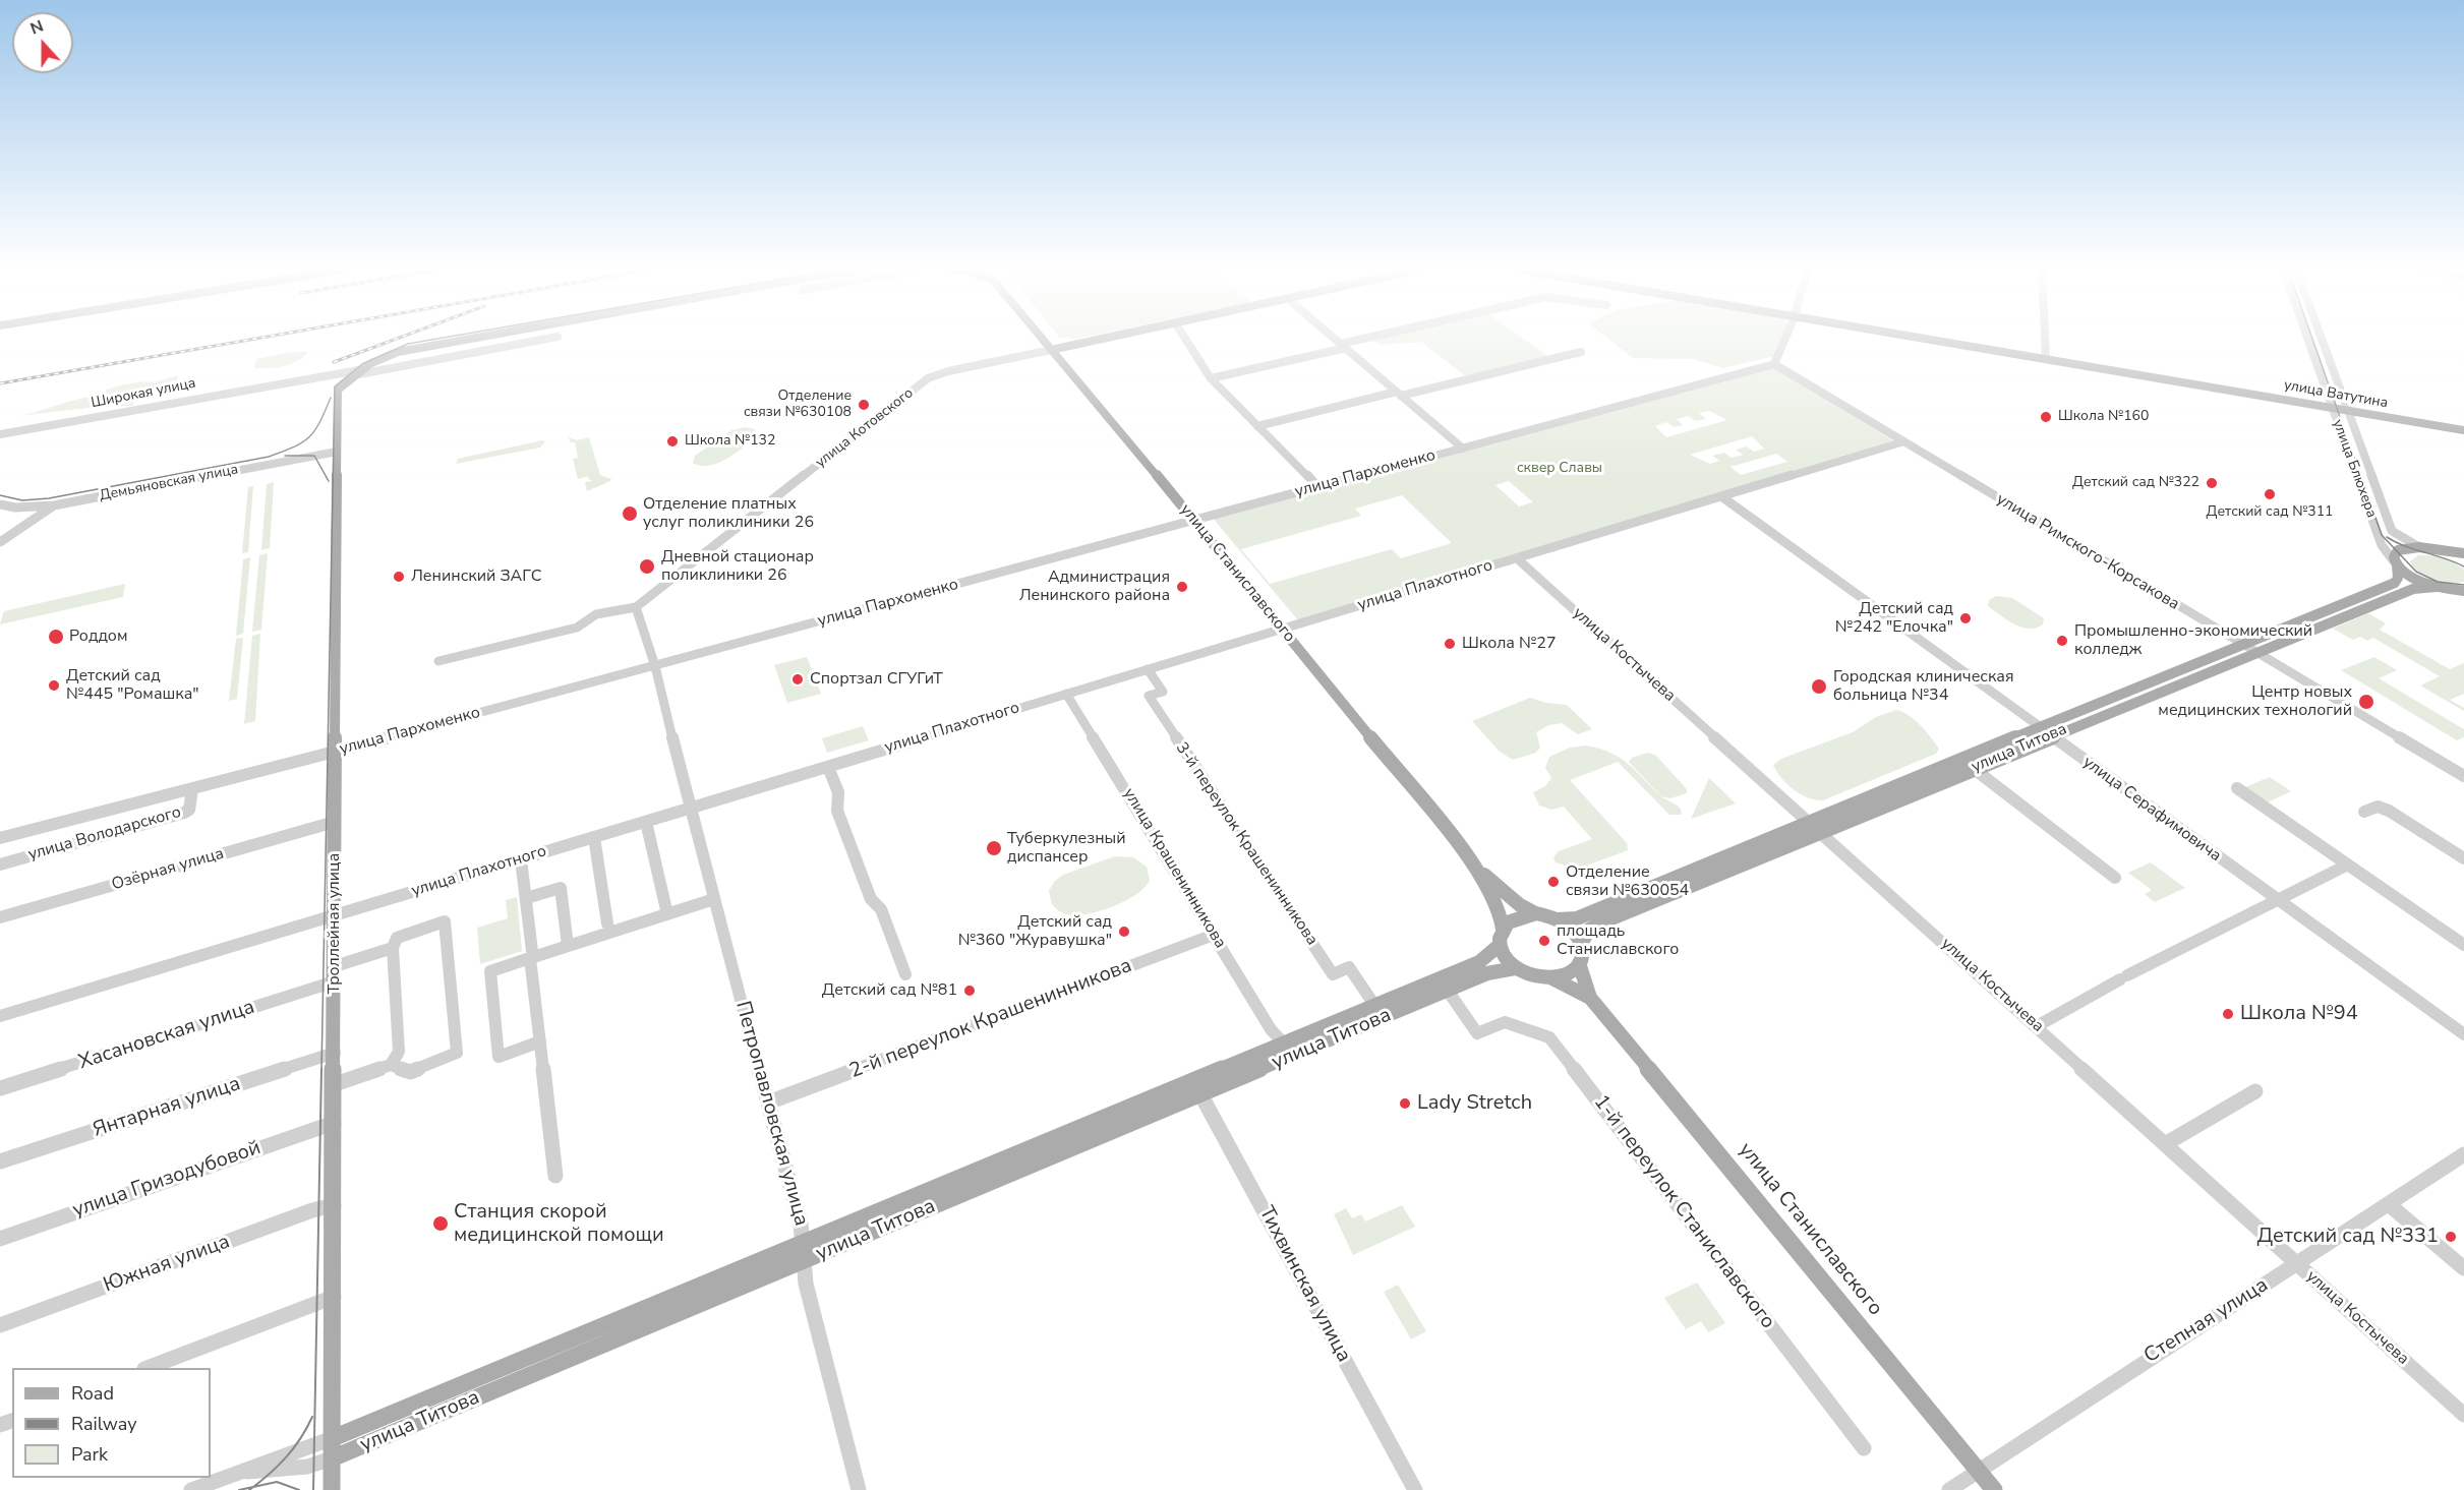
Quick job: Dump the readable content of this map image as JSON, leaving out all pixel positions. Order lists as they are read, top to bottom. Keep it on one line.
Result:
{"streets":{"main road":["Широкая улица","улица Ватутина","улица Котовского","улица Станиславского","улица Титова","Троллейная улица"],"street":["улица Блюхера","улица Пархоменко","Демьяновская улица","улица Римского-Корсакова","улица Плахотного","улица Костычева","улица Серафимовича","улица Володарского","3-й переулок Крашенинникова","улица Крашенинникова","Озёрная улица","2-й переулок Крашенинникова","Хасановская улица","Янтарная улица","Петропавловская улица","улица Гризодубовой","1-й переулок Станиславского","Южная улица","Тихвинская улица","Степная улица"]},"crossings":[["Широкая улица","Троллейная улица"],["улица Ватутина","улица Блюхера"],["улица Котовского","улица Станиславского"],["улица Блюхера","улица Титова"],["улица Пархоменко","улица Римского-Корсакова"],["улица Пархоменко","улица Станиславского"],["улица Пархоменко","улица Володарского"],["улица Пархоменко","Троллейная улица"],["Демьяновская улица","Троллейная улица"],["улица Римского-Корсакова","улица Плахотного"],["улица Римского-Корсакова","улица Титова"],["улица Станиславского","улица Плахотного"],["улица Станиславского","Степная улица"],["улица Плахотного","улица Костычева"],["улица Плахотного","улица Серафимовича"],["улица Плахотного","3-й переулок Крашенинникова"],["улица Плахотного","улица Крашенинникова"],["улица Плахотного","Троллейная улица"],["улица Плахотного","Петропавловская улица"],["улица Костычева","улица Титова"],["улица Костычева","Степная улица"],["улица Титова","улица Серафимовича"],["улица Титова","3-й переулок Крашенинникова"],["улица Титова","улица Крашенинникова"],["улица Титова","Троллейная улица"],["улица Титова","Петропавловская улица"],["улица Титова","1-й переулок Станиславского"],["улица Титова","Тихвинская улица"],["улица Крашенинникова","2-й переулок Крашенинникова"],["Озёрная улица","Троллейная улица"],["Троллейная улица","Хасановская улица"],["Троллейная улица","Янтарная улица"],["Троллейная улица","улица Гризодубовой"],["Троллейная улица","Южная улица"],["2-й переулок Крашенинникова","Петропавловская улица"]],"parks":["сквер Славы"],"places":["Отделение связи №630108","Школа №160","Школа №132","Детский сад №322","Детский сад №311","Отделение платных услуг поликлиники 26","Дневной стационар поликлиники 26","Ленинский ЗАГС","Администрация Ленинского района","Детский сад №242 \"Елочка\"","Роддом","Промышленно-экономический колледж","Школа №27","Спортзал СГУГиТ","Детский сад №445 \"Ромашка\"","Городская клиническая больница №34","Центр новых медицинских технологий","Туберкулезный диспансер","Отделение связи №630054","Детский сад №360 \"Журавушка\"","площадь Станиславского","Детский сад №81","Школа №94","Lady Stretch","Станция скорой медицинской помощи","Детский сад №331"],"legend":["Road","Railway","Park"],"north":"top"}
